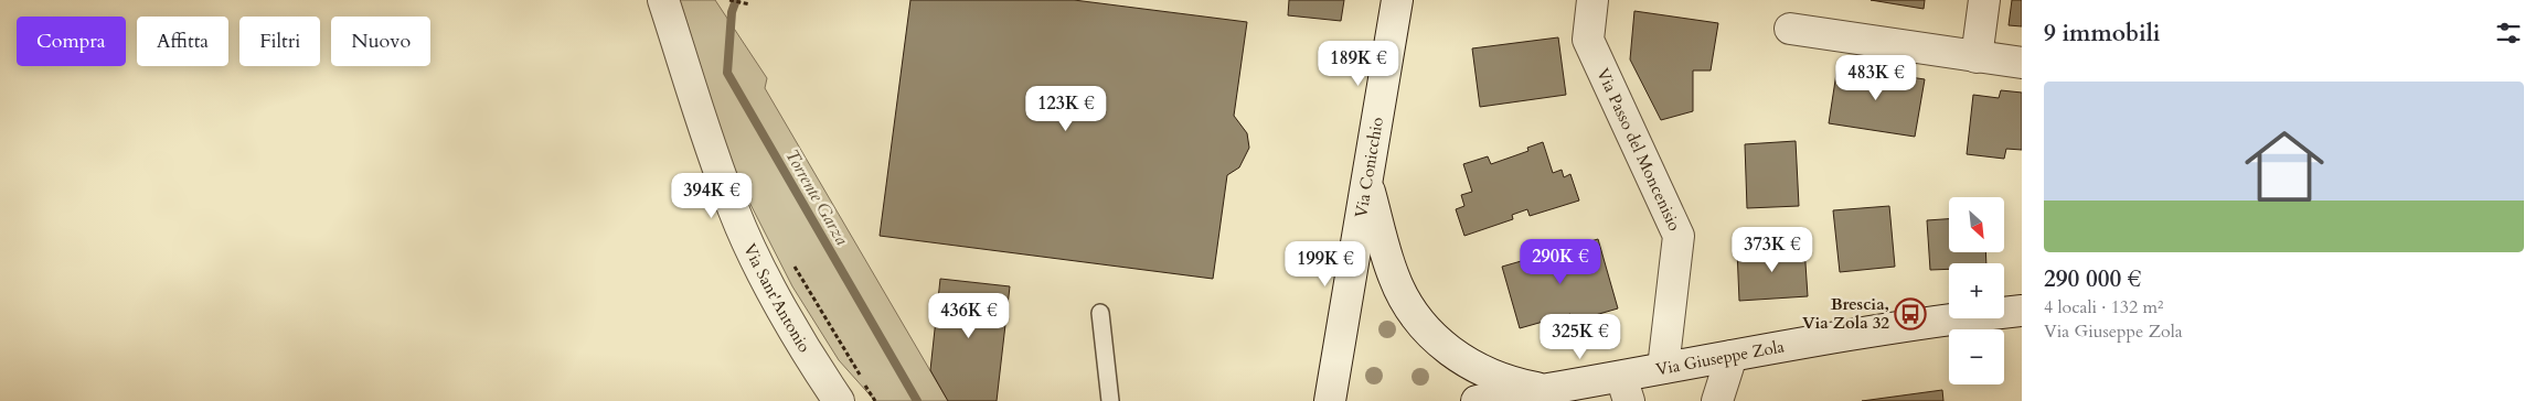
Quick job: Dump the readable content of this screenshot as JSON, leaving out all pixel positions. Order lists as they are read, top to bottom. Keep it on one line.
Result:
{"streets":{"street":["Via Passo del Moncenisio","Via Conicchio","Via Sant'Antonio","Via Giuseppe Zola"]},"crossings":[["Via Passo del Moncenisio","Via Giuseppe Zola"],["Via Conicchio","Via Giuseppe Zola"]],"water":["Torrente Garza"],"places":{"bus stop":["Brescia, Via Zola 32"]},"north":"bottom right","page":{"heading":"9 immobili","chip":["Compra","Affitta","Filtri","Nuovo"],"price":["189K €","483K €","123K €","394K €","373K €","290K €","199K €","436K €","325K €"],"list":[{"name":"290 000 €","note":"4 locali · 132 m² · Via Giuseppe Zola"}],"map_buttons":["+","−"]}}
